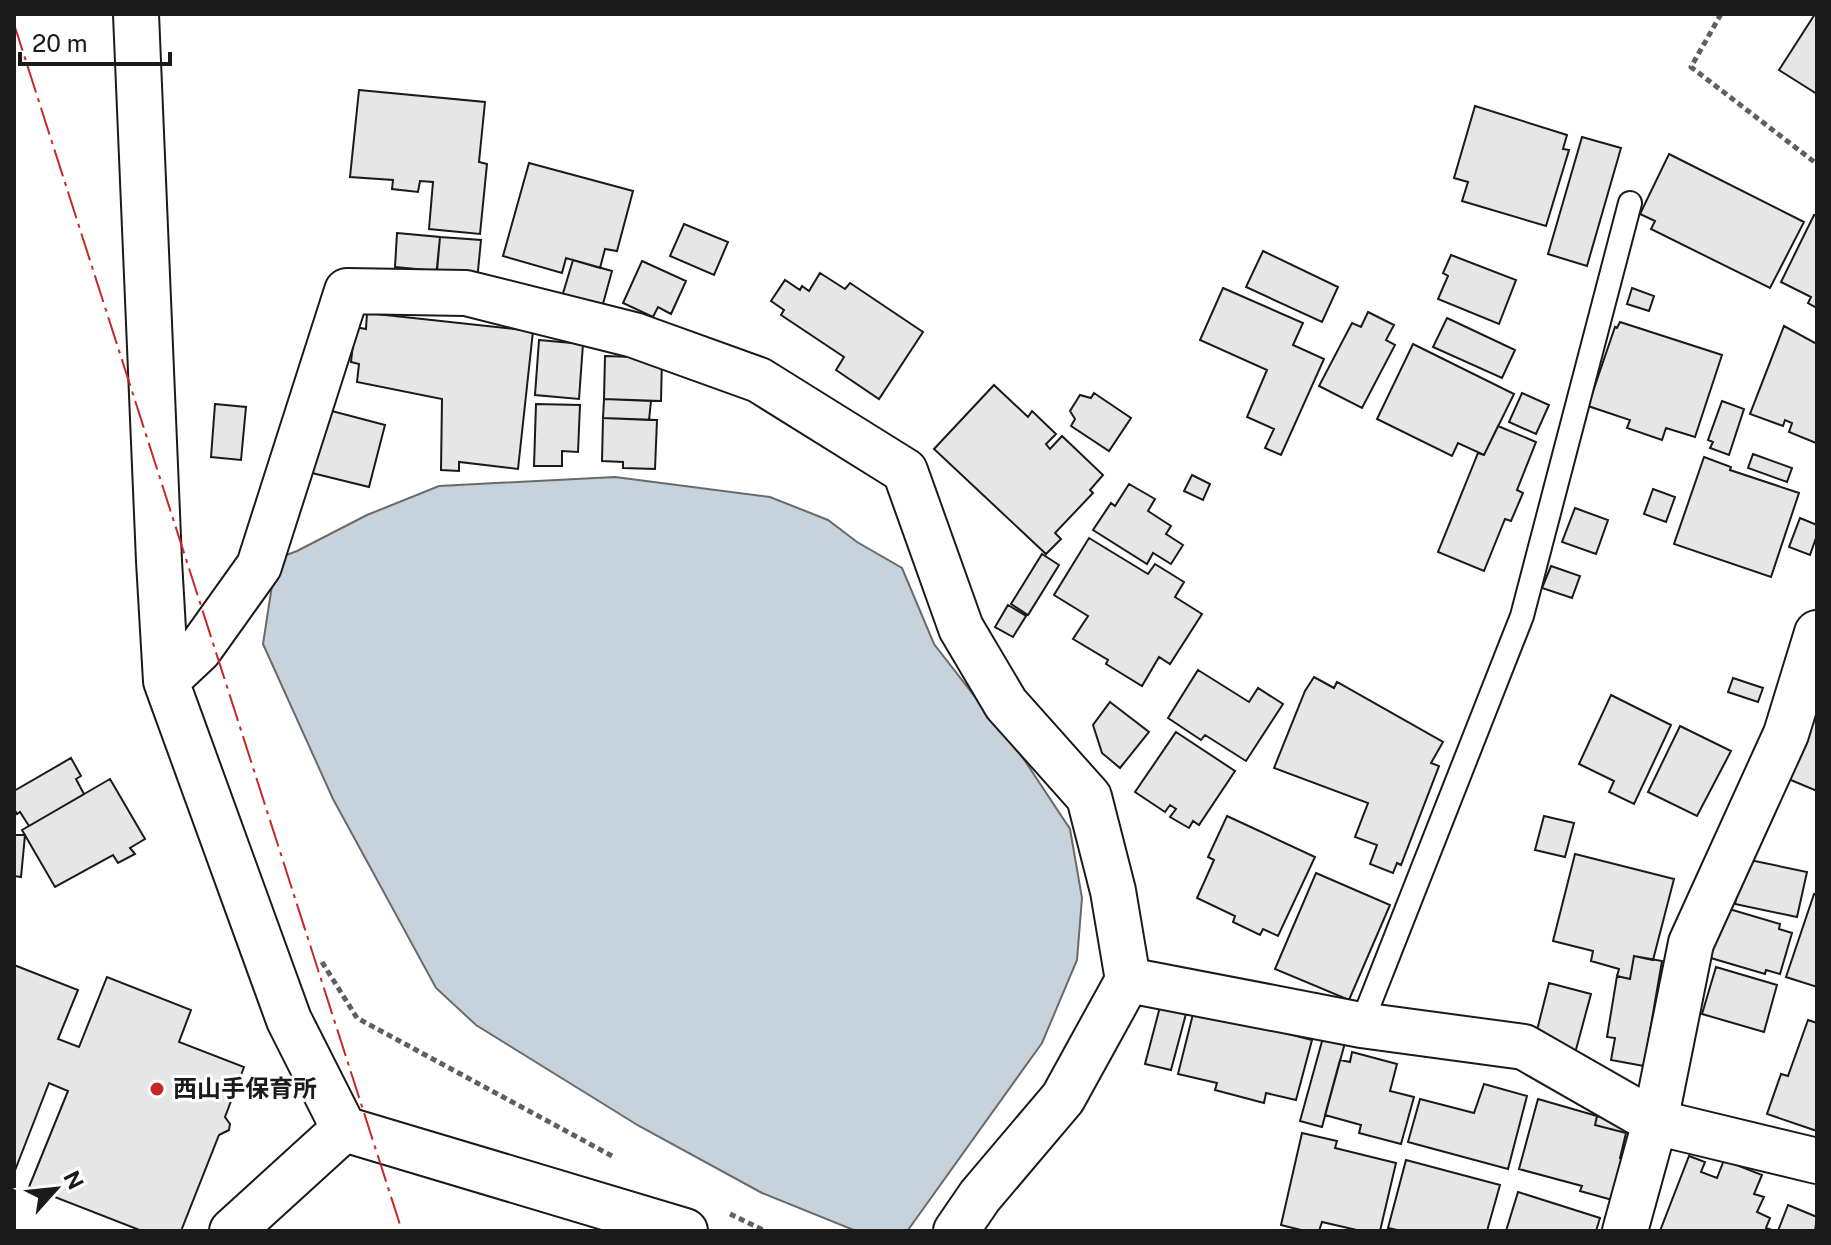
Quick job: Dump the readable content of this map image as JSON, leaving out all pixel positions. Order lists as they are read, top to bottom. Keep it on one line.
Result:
{"places":["西山手保育所"],"scale_bar":"20 m","north":"top right"}
